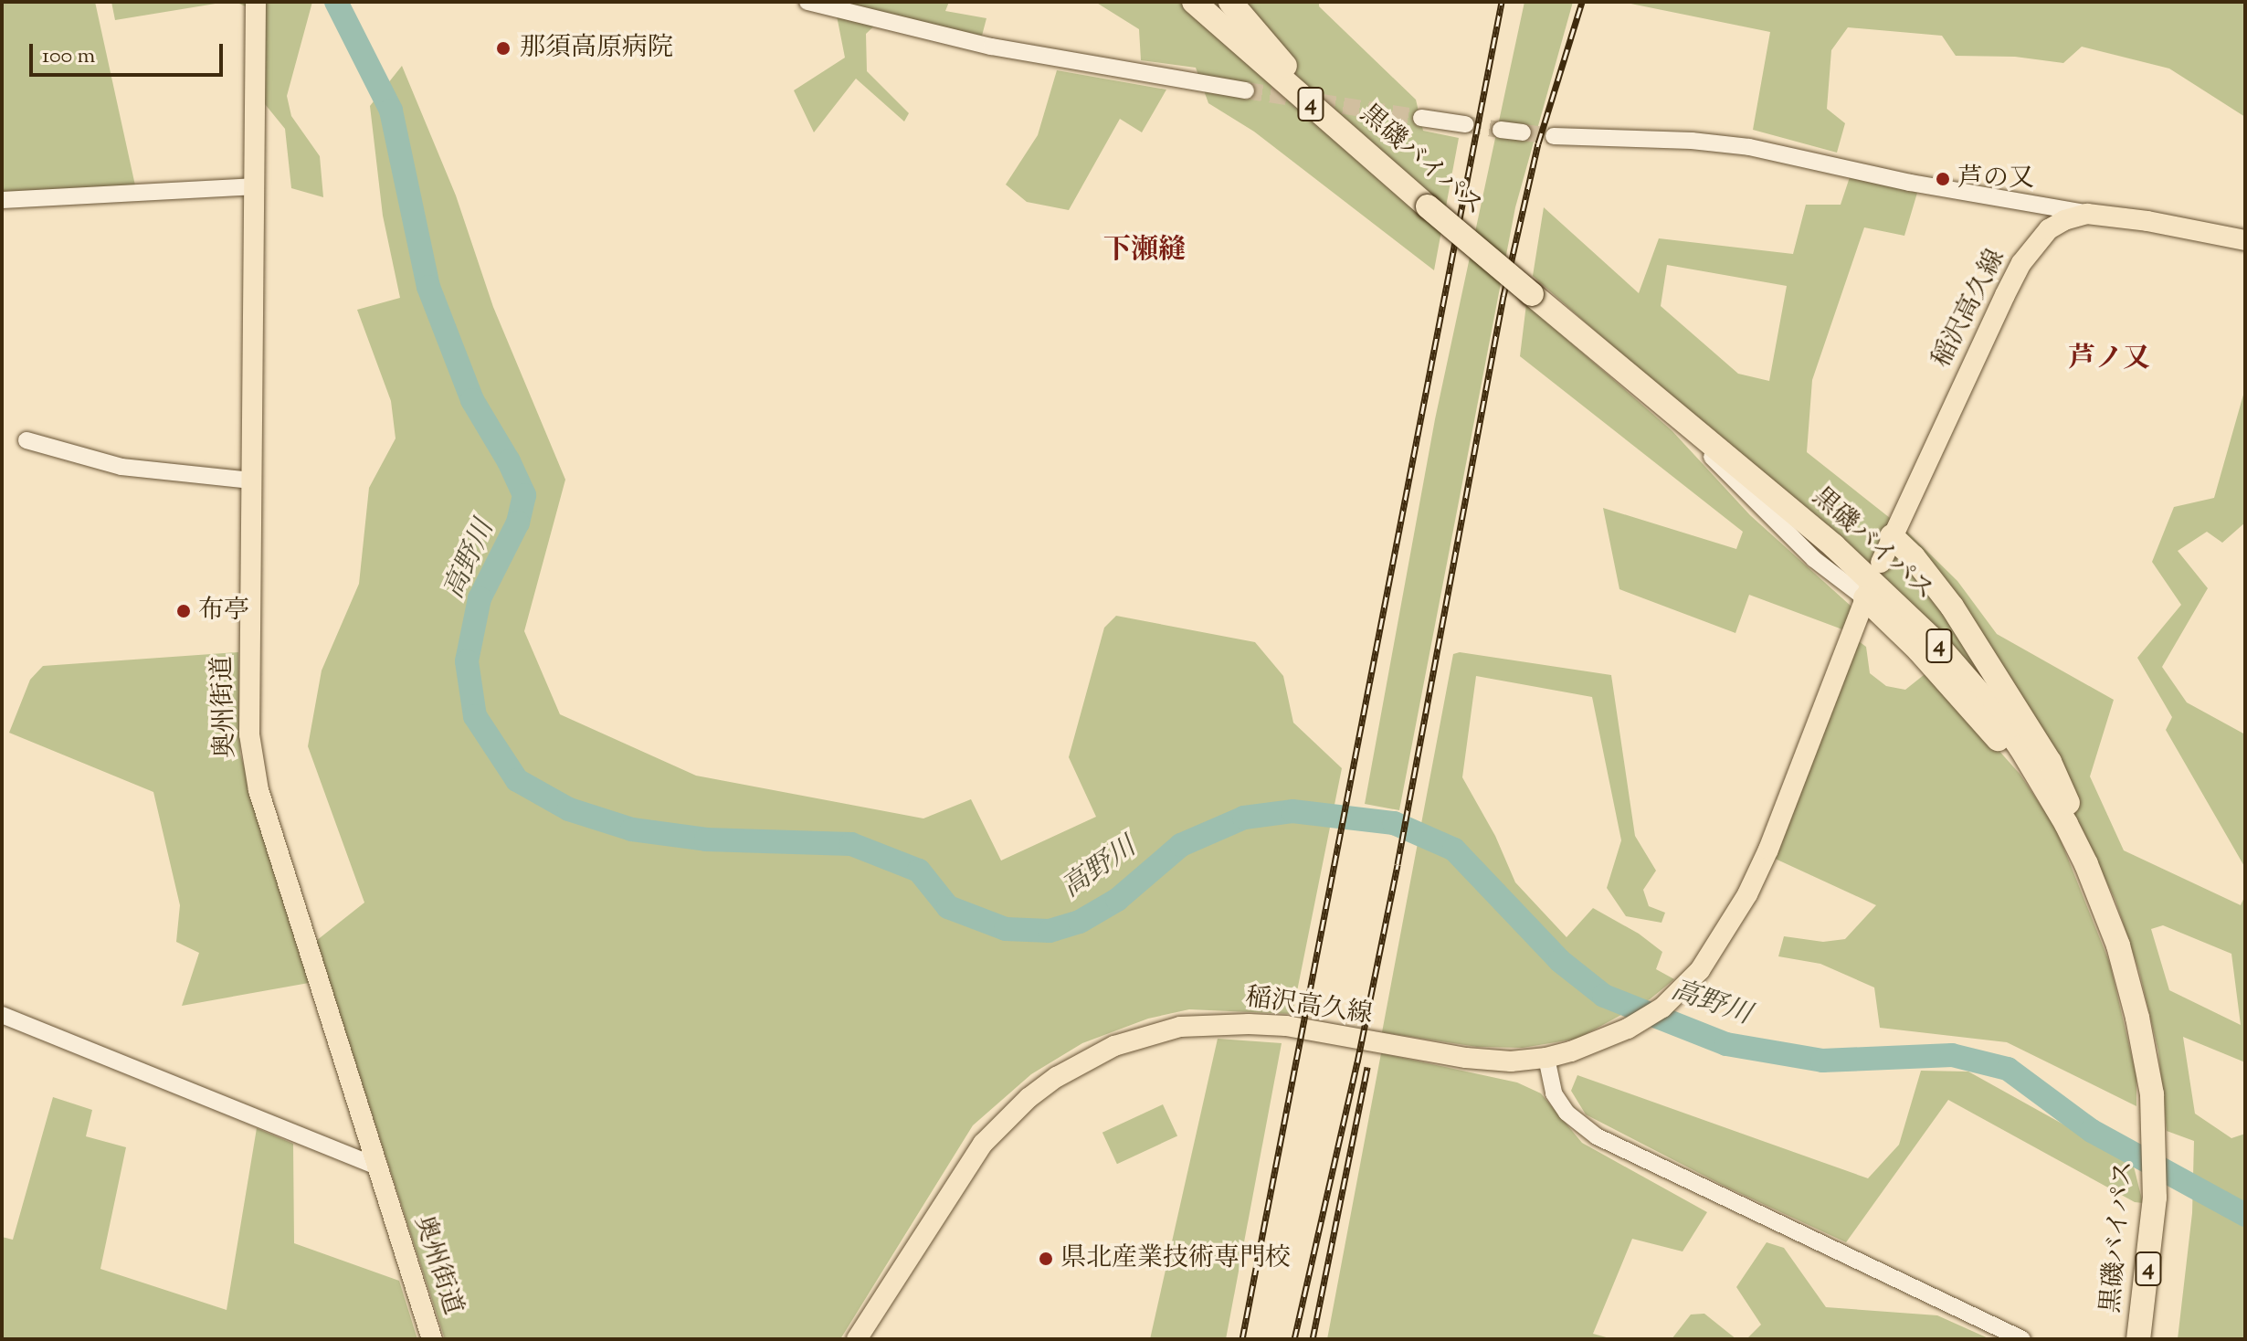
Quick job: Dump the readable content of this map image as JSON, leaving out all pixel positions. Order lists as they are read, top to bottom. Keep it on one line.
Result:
{"streets":{"highway":["4","黒磯バイパス"],"main road":["稲沢高久線","奥州街道"]},"crossings":[["4","黒磯バイパス"],["4","稲沢高久線"]],"districts":["下瀬縫","芦ノ又"],"water":["高野川"],"places":["那須高原病院","芦の又","布亭","県北産業技術専門校"],"scale_bar":"100 m"}
